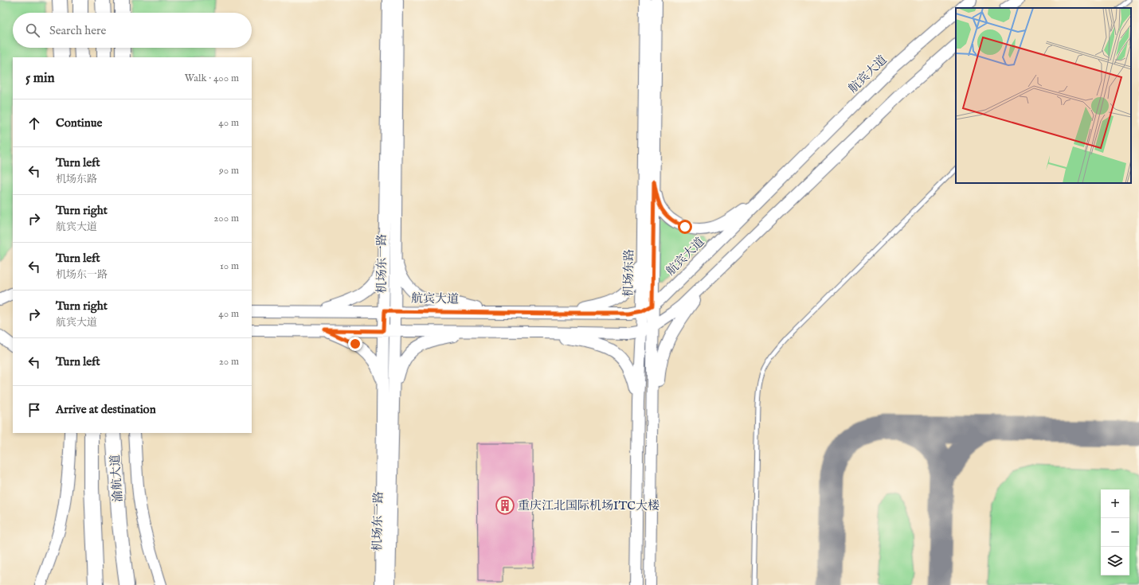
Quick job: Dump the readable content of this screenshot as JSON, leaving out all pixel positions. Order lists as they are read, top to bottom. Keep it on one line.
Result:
{"streets":{"highway":["渝航大道"],"main road":["航宾大道","机场东一路","机场东路"]},"crossings":[["航宾大道","机场东一路"],["航宾大道","机场东路"]],"places":{"building":["重庆江北国际机场ITC大楼"]},"page":{"search":"Search here","heading":["5 min","Walk · 400 m"],"list":[["Continue","40 m"],["Turn left","机场东路","90 m"],["Turn right","航宾大道","200 m"],["Turn left","机场东一路","10 m"],["Turn right","航宾大道","40 m"],["Turn left","20 m"],"Arrive at destination"],"map_buttons":["+","−"]}}
